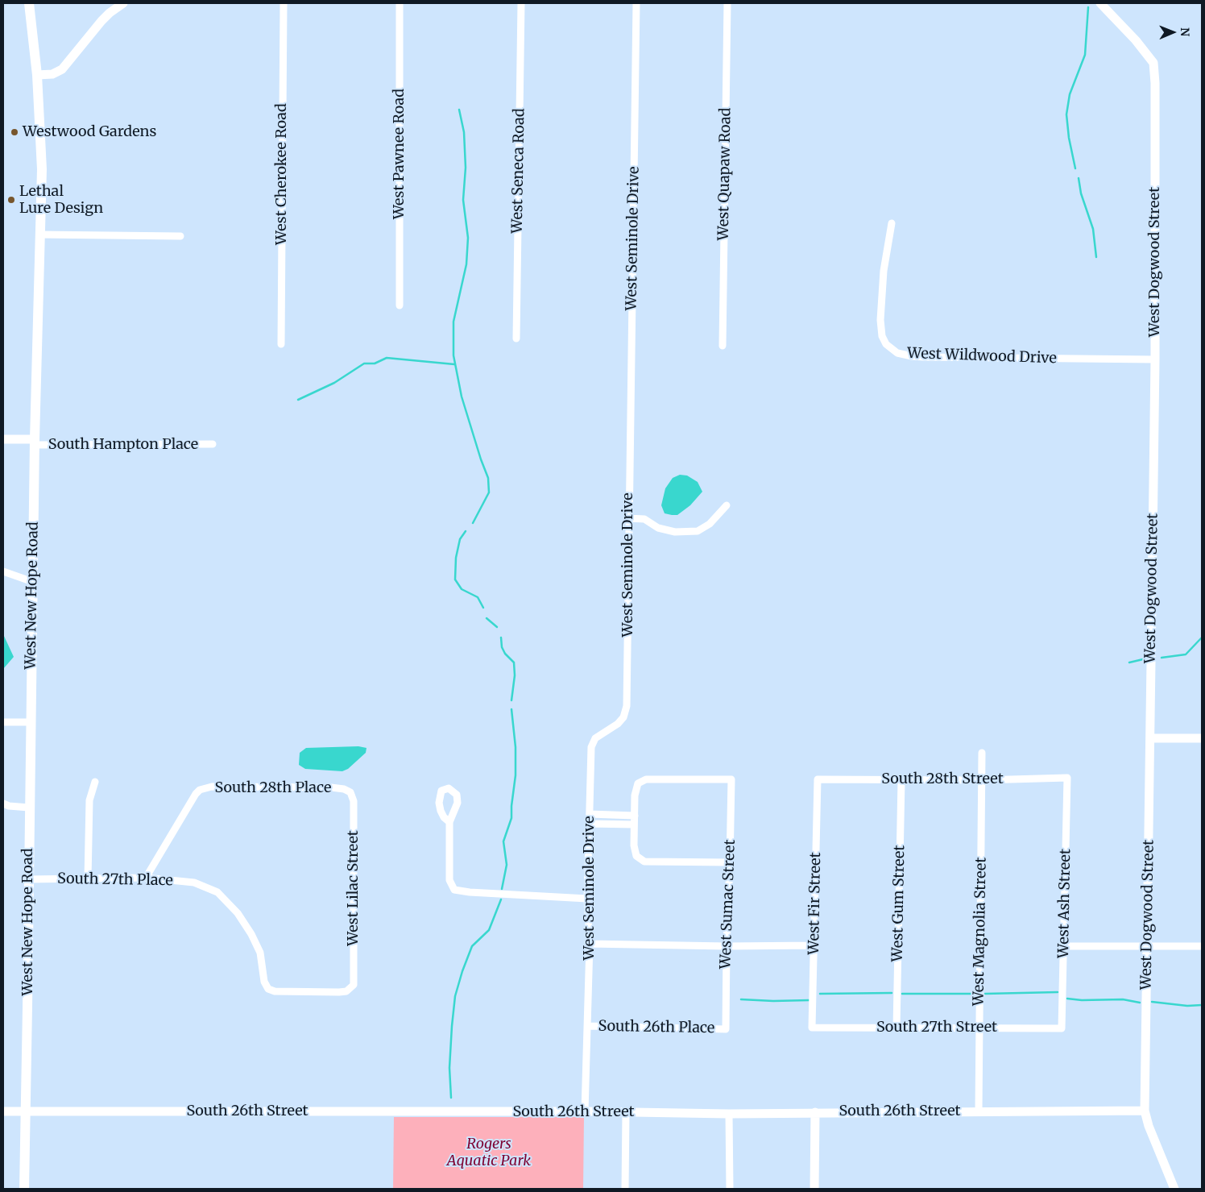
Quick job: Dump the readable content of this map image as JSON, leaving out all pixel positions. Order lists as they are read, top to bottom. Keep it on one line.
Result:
{"streets":{"main road":["West New Hope Road"],"street":["West Pawnee Road","West Seneca Road","West Cherokee Road","West Quapaw Road","West Seminole Drive","West Dogwood Street","West Wildwood Drive","South Hampton Place","South 28th Street","South 28th Place","South 27th Place","West Lilac Street","West Fir Street","West Gum Street","West Ash Street","West Sumac Street","West Magnolia Street","South 26th Place","South 27th Street","South 26th Street"]},"crossings":[["West Seminole Drive","South 26th Place"],["West Seminole Drive","South 26th Street"],["West Dogwood Street","West Wildwood Drive"],["West Dogwood Street","South 26th Street"],["South Hampton Place","West New Hope Road"],["West New Hope Road","South 27th Place"],["West New Hope Road","South 26th Street"],["South 28th Street","West Fir Street"],["South 28th Street","West Gum Street"],["South 28th Street","West Ash Street"],["South 28th Street","West Magnolia Street"],["South 28th Place","South 27th Place"],["South 28th Place","West Lilac Street"],["South 27th Place","West Lilac Street"],["West Fir Street","South 27th Street"],["West Gum Street","South 27th Street"],["West Ash Street","South 27th Street"],["West Sumac Street","South 26th Place"],["West Magnolia Street","South 27th Street"],["West Magnolia Street","South 26th Street"]],"parks":["Rogers Aquatic Park"],"places":["Westwood Gardens","Lethal Lure Design"],"north":"right"}
